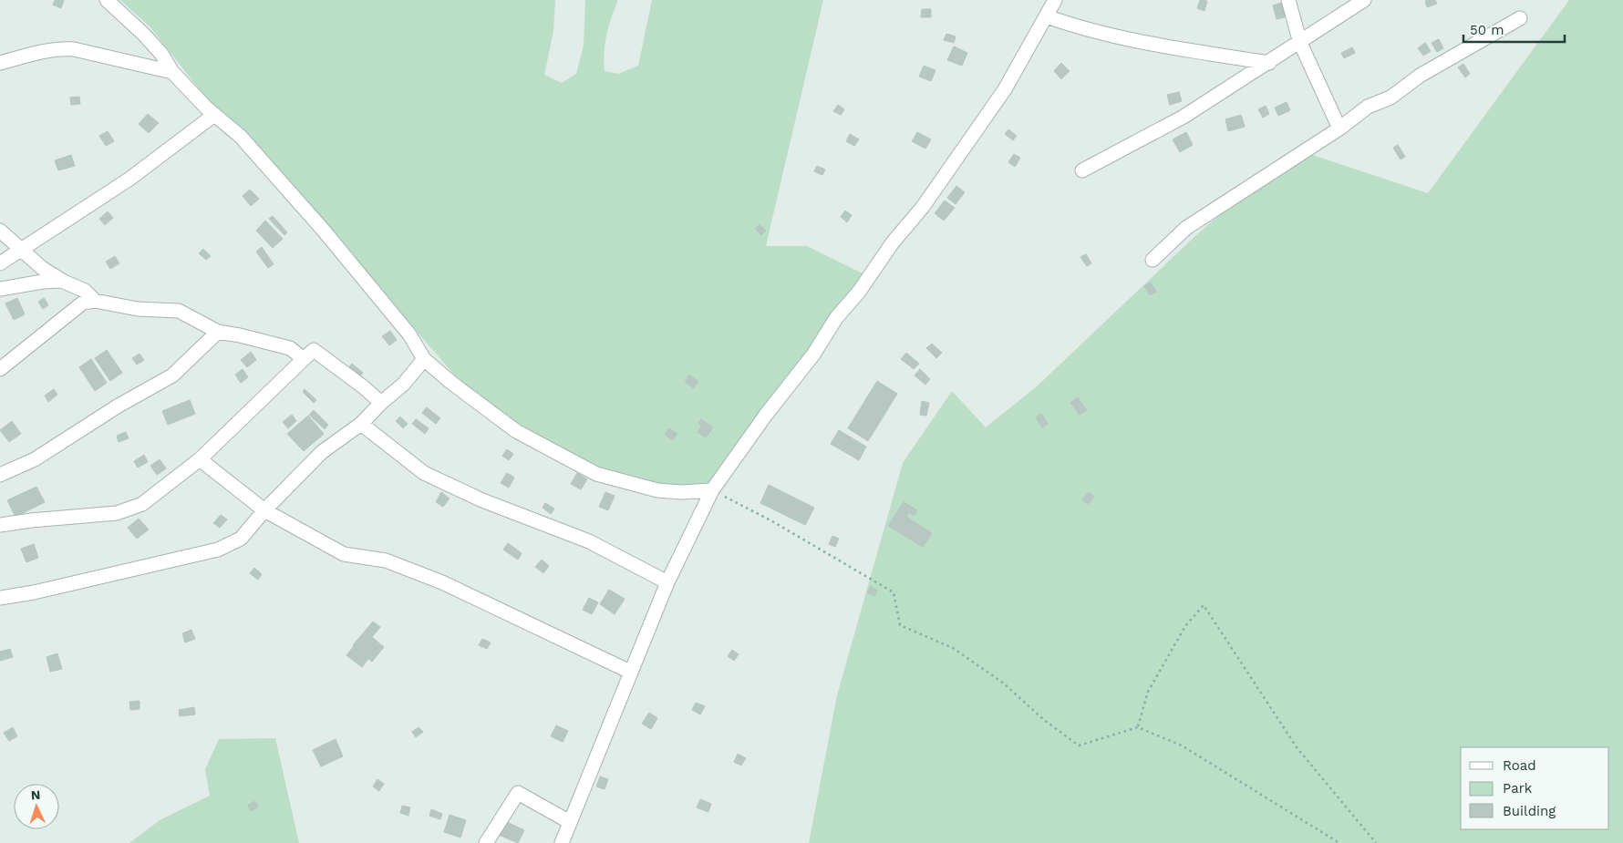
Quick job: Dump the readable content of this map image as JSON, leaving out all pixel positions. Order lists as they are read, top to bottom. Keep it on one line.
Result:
{"legend":["Road","Park","Building"],"scale_bar":"50 m","north":"top"}
